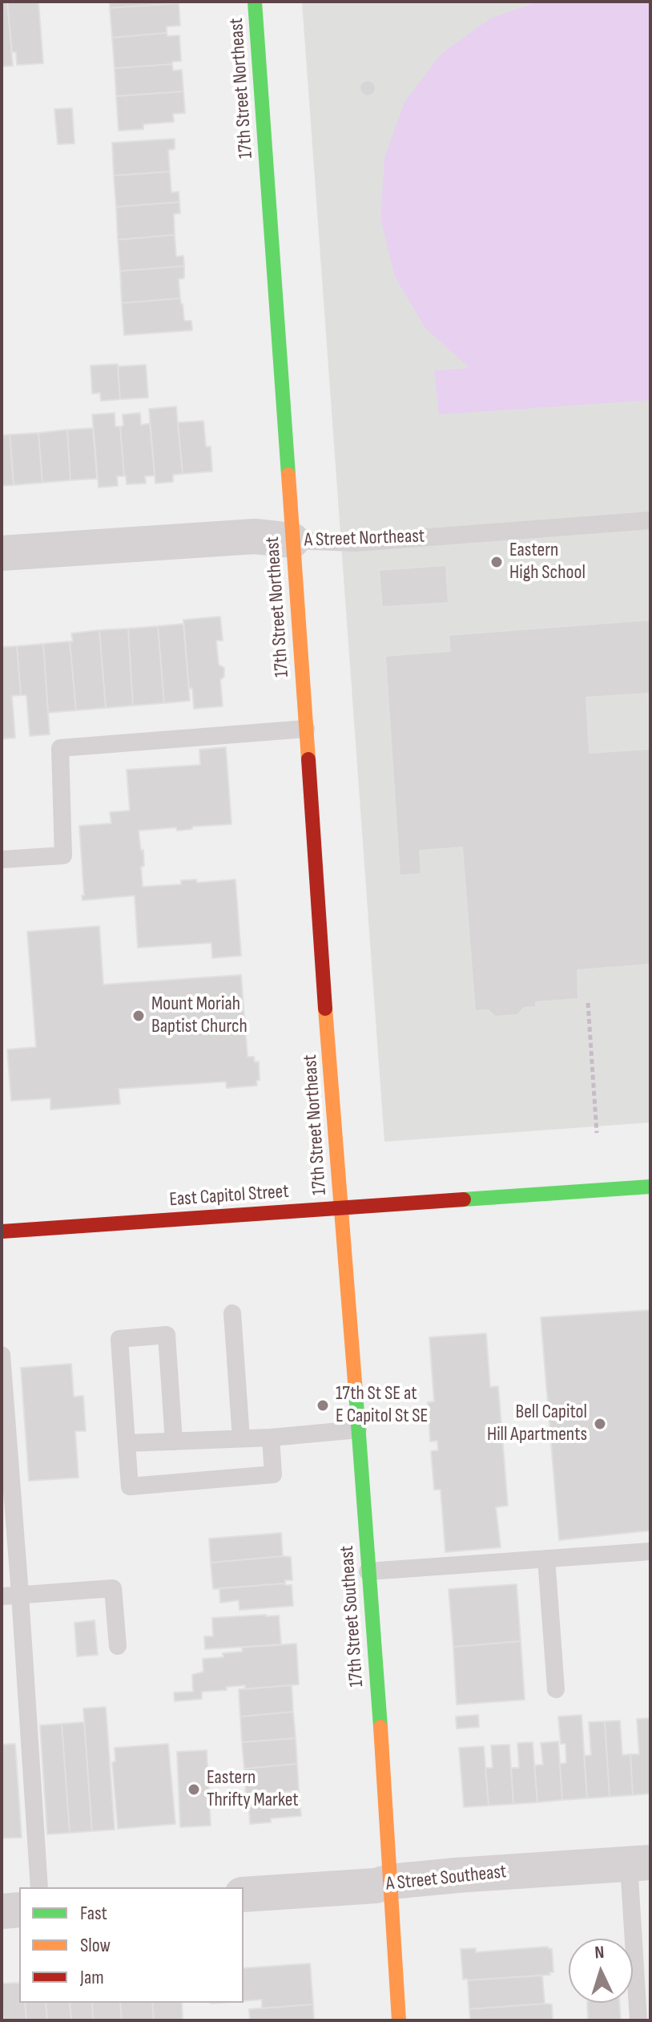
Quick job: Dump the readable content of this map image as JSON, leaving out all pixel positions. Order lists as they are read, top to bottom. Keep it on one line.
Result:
{"streets":{"main road":["17th Street Northeast","East Capitol Street","17th Street Southeast"],"street":["A Street Northeast","A Street Southeast"]},"crossings":[["17th Street Northeast","A Street Northeast"],["17th Street Northeast","East Capitol Street"],["17th Street Northeast","17th Street Southeast"],["East Capitol Street","17th Street Southeast"],["17th Street Southeast","A Street Southeast"]],"places":["Eastern High School","Mount Moriah Baptist Church","17th St SE at E Capitol St SE","Bell Capitol Hill Apartments","Eastern Thrifty Market"],"legend":["Fast","Slow","Jam"],"north":"top"}
